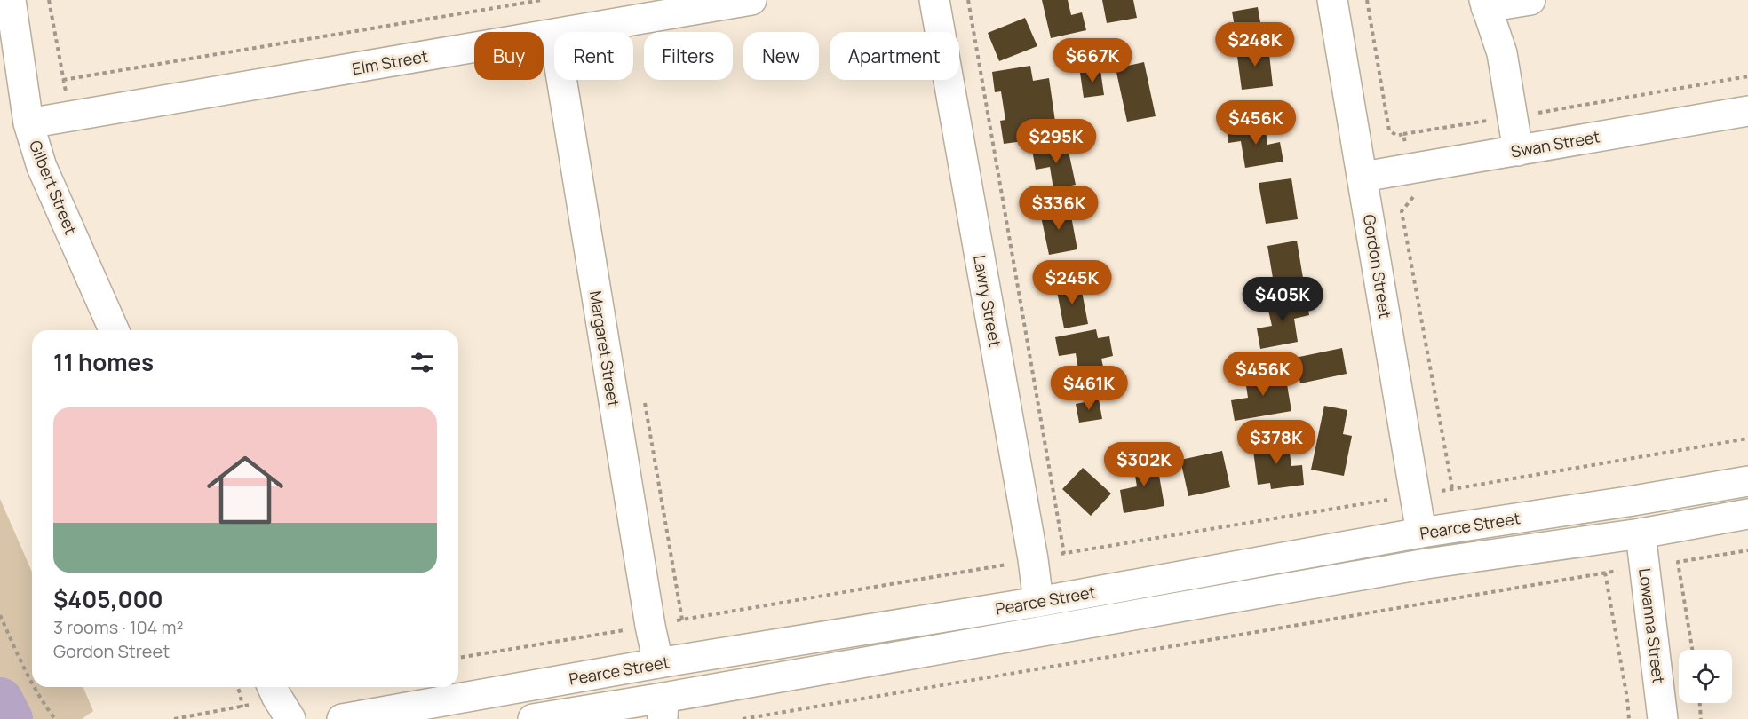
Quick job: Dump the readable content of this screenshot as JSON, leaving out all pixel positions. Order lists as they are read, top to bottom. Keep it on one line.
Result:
{"streets":{"street":["Elm Street","Swan Street","Gilbert Street","Gordon Street","Lawry Street","Margaret Street","Pearce Street","Lowanna Street"]},"crossings":[["Elm Street","Gilbert Street"],["Swan Street","Gordon Street"],["Gordon Street","Pearce Street"],["Lawry Street","Pearce Street"],["Margaret Street","Pearce Street"],["Pearce Street","Lowanna Street"]],"page":{"price":["$248K","$667K","$456K","$295K","$336K","$245K","$405K","$456K","$461K","$378K","$302K"],"chip":["Buy","Rent","Filters","New","Apartment"],"heading":"11 homes","list":[{"name":"$405,000","note":"3 rooms · 104 m² · Gordon Street"}]}}
